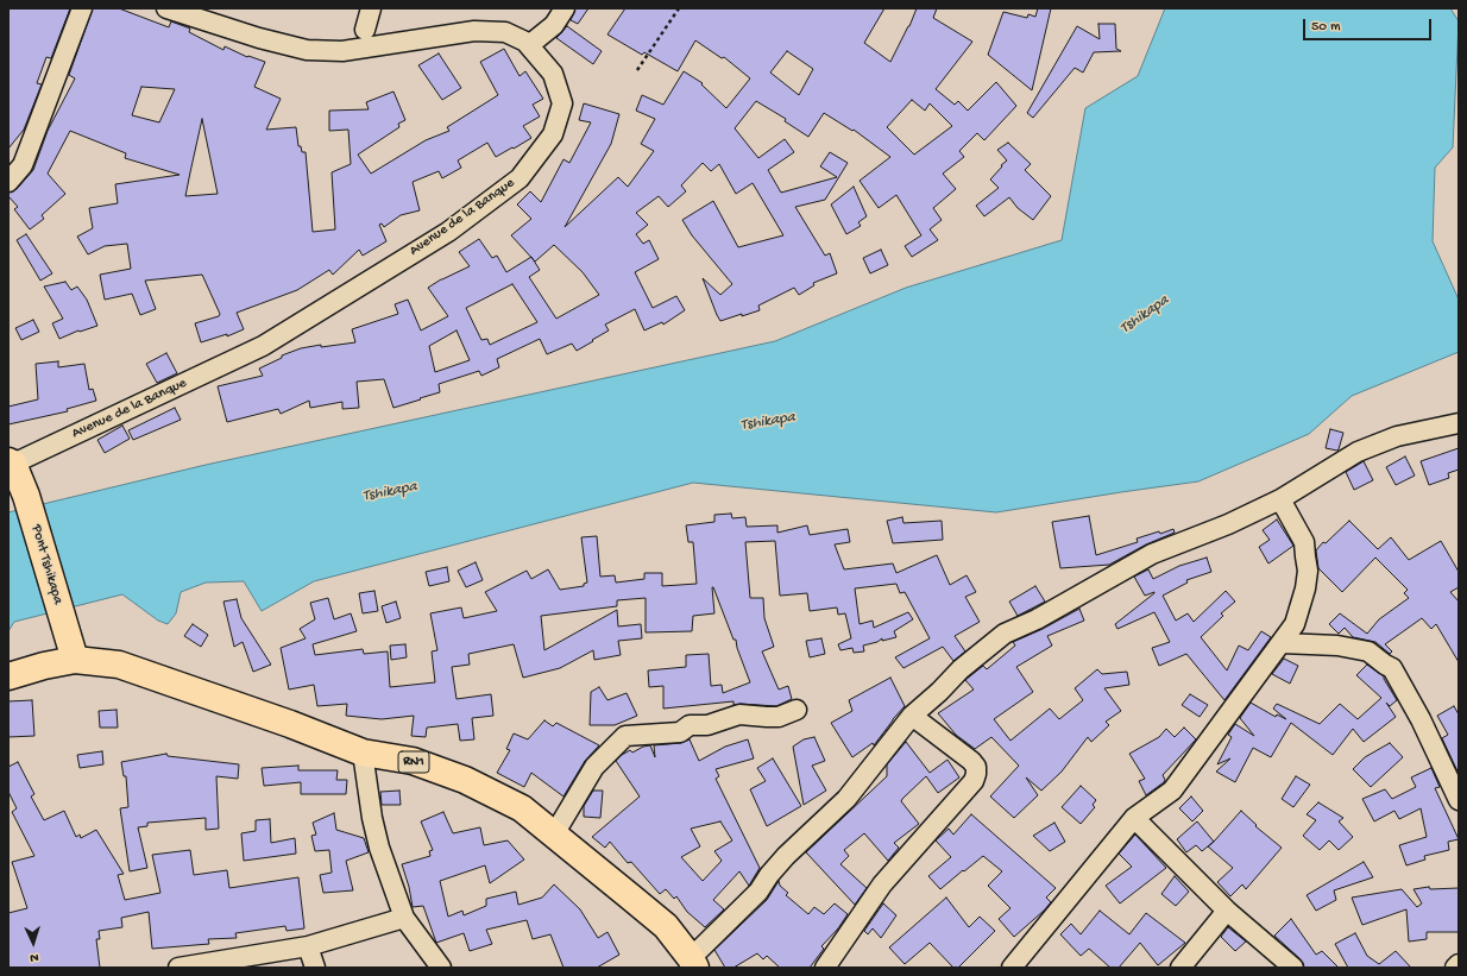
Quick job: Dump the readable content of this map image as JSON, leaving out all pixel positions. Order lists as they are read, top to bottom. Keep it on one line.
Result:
{"streets":{"main road":["Pont Tshikapa","RN1"],"street":["Avenue de la Banque"]},"crossings":[["Avenue de la Banque","Pont Tshikapa"],["Pont Tshikapa","RN1"]],"water":["Tshikapa"],"scale_bar":"50 m","north":"bottom"}
